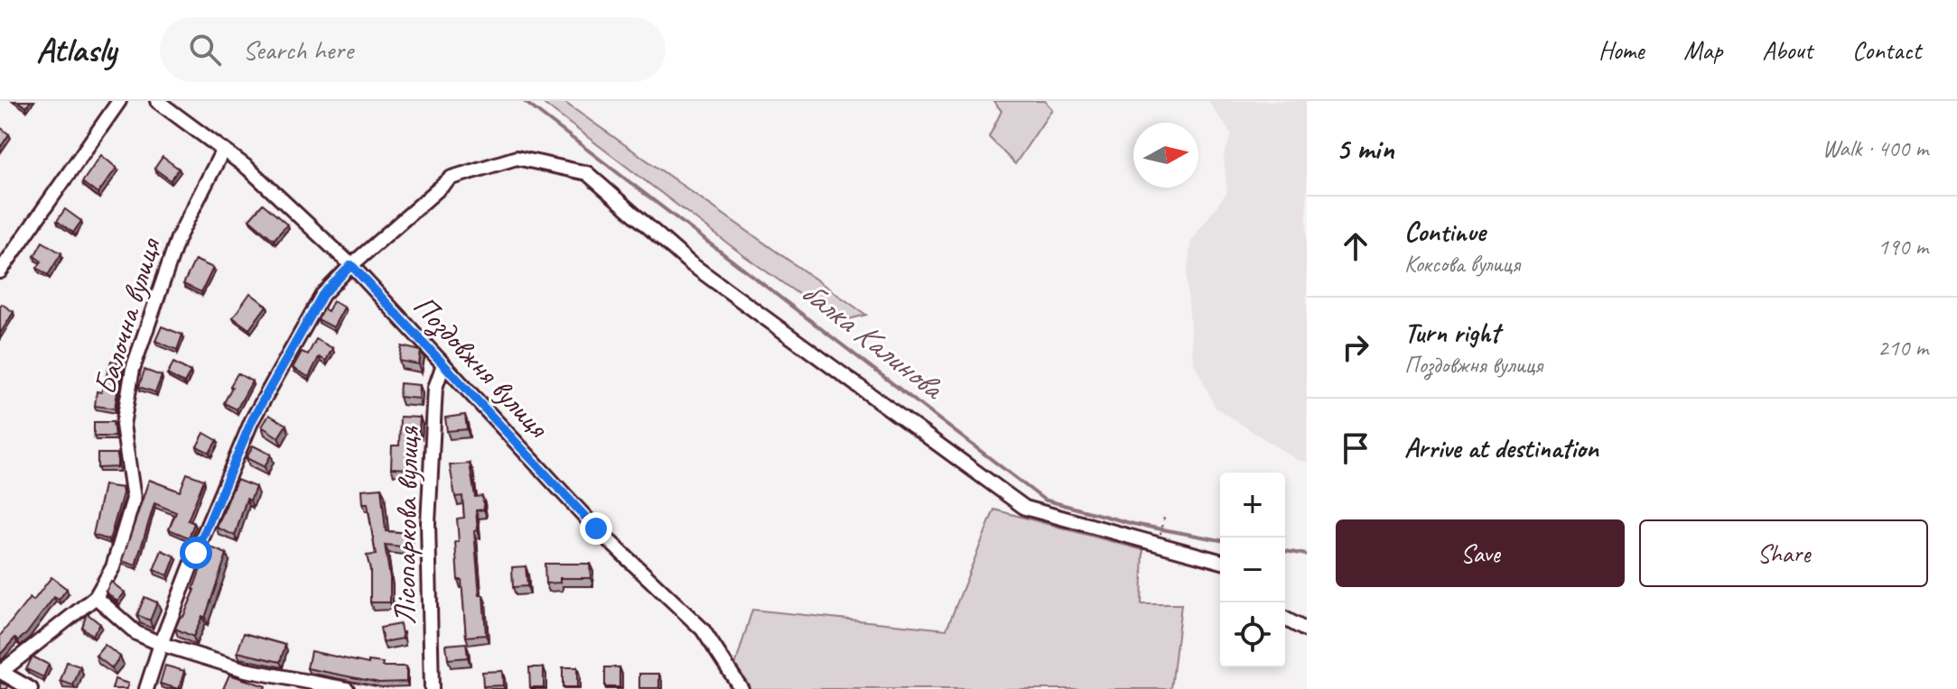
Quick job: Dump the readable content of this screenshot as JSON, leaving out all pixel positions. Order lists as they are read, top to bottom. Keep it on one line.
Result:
{"streets":{"street":["Балочна вулиця","Поздовжня вулиця","Лісопаркова вулиця"]},"crossings":[["Балочна вулиця","Поздовжня вулиця"],["Поздовжня вулиця","Лісопаркова вулиця"]],"water":["балка Калинова"],"north":"right","page":{"header":"Atlasly","search":"Search here","nav":["Home","Map","About","Contact"],"heading":["5 min","Walk · 400 m"],"list":[["Continue","Коксова вулиця","190 m"],["Turn right","Поздовжня вулиця","210 m"],"Arrive at destination"],"map_buttons":["+","−"],"buttons":["Save","Share"]}}
